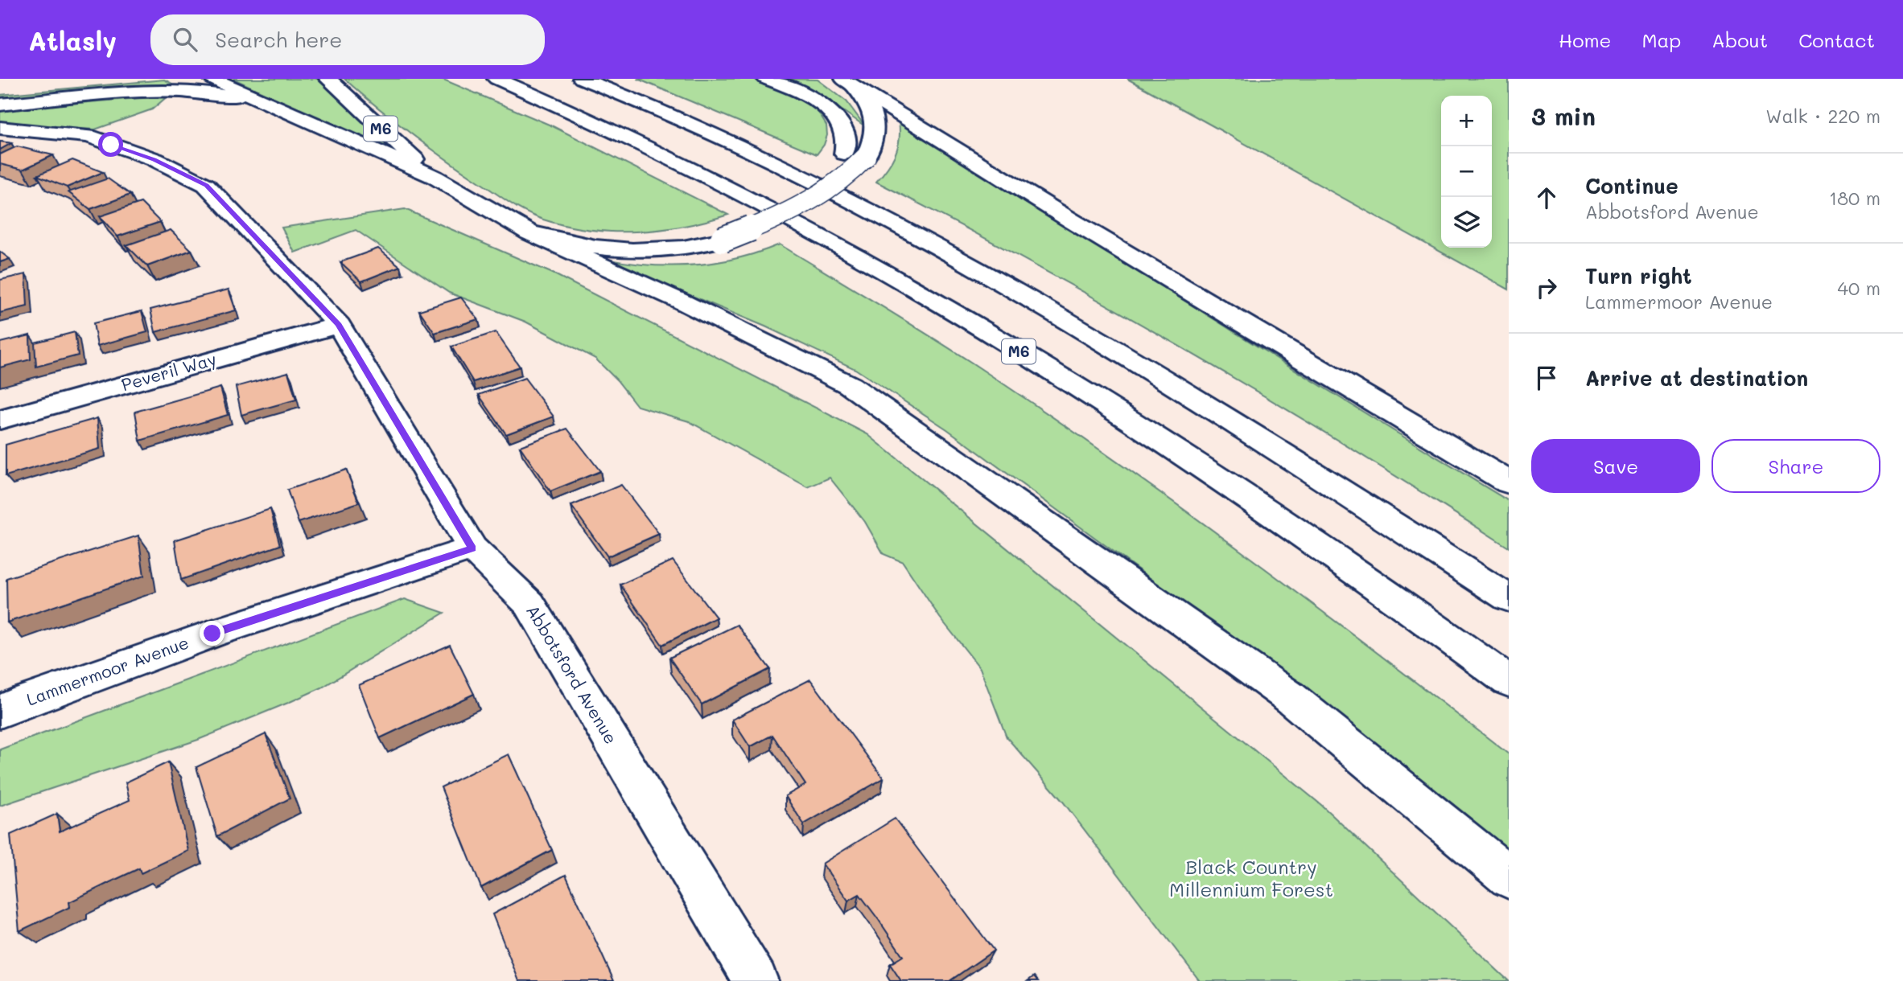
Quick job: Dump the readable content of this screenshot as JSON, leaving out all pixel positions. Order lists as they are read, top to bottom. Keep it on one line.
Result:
{"streets":{"main road":["M6","Peveril Way","Lammermoor Avenue","Abbotsford Avenue"]},"crossings":[["Peveril Way","Abbotsford Avenue"],["Lammermoor Avenue","Abbotsford Avenue"]],"parks":["Black Country Millennium Forest"],"page":{"header":"Atlasly","search":"Search here","nav":["Home","Map","About","Contact"],"heading":["3 min","Walk · 220 m"],"map_buttons":["+","−"],"list":[["Continue","Abbotsford Avenue","180 m"],["Turn right","Lammermoor Avenue","40 m"],"Arrive at destination"],"buttons":["Save","Share"]}}
